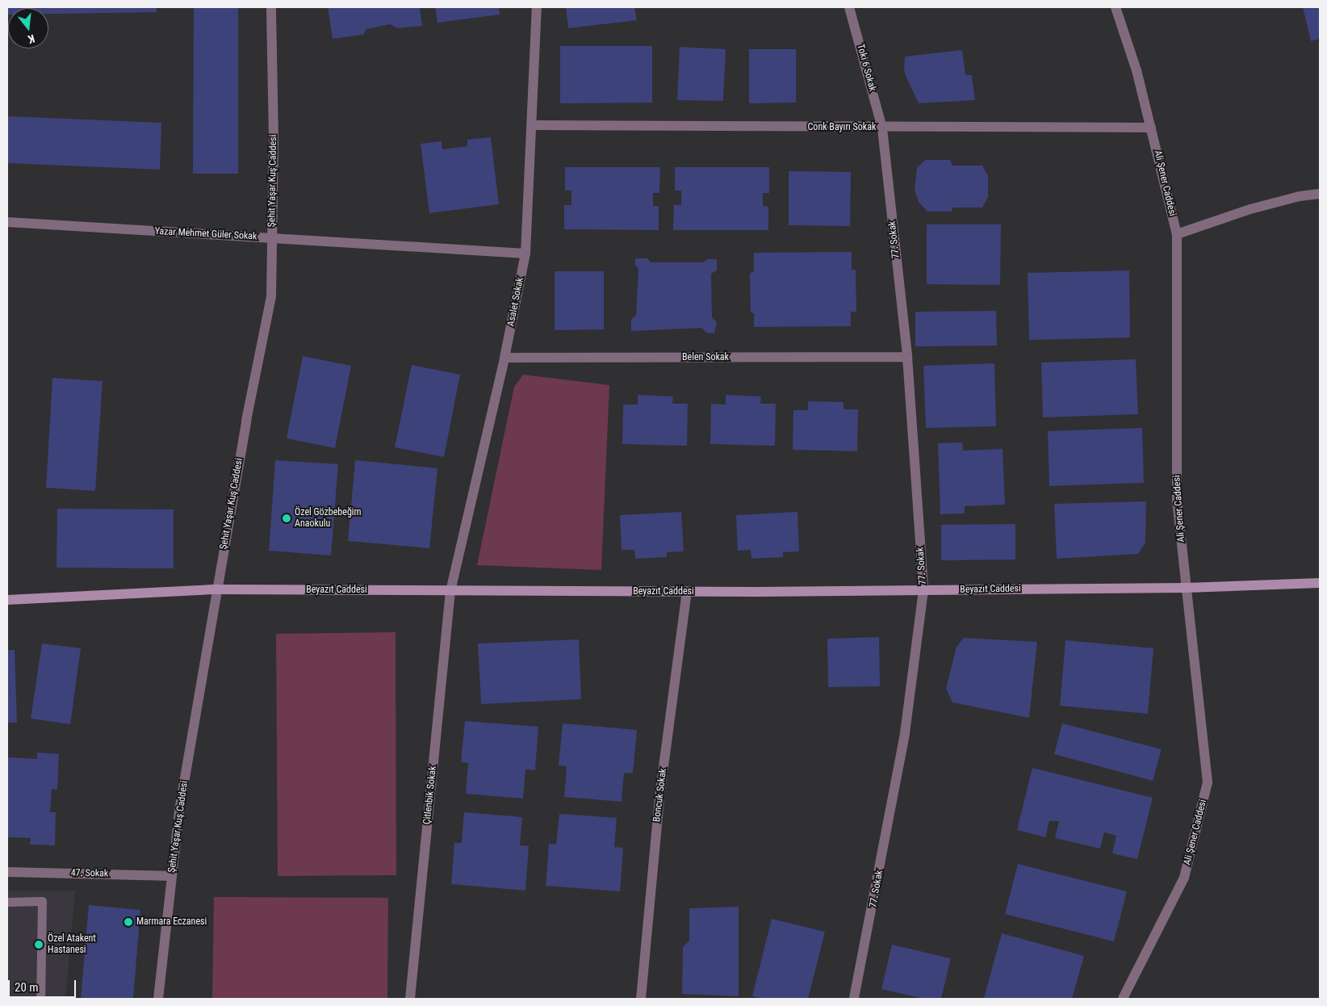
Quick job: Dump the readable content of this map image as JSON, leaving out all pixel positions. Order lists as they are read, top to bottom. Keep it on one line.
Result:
{"streets":{"street":["Toki 6 Sokak","Conk Bayırı Sokak","Şehit Yaşar Kuş Caddesi","Ali Şener Caddesi","Yazar Mehmet Güler Sokak","77. Sokak","Asalet Sokak","Belen Sokak","Beyazıt Caddesi","Çitlenbik Sokak","Boncuk Sokak","47. Sokak"]},"crossings":[["Toki 6 Sokak","Conk Bayırı Sokak"],["Toki 6 Sokak","77. Sokak"],["Conk Bayırı Sokak","Ali Şener Caddesi"],["Conk Bayırı Sokak","77. Sokak"],["Conk Bayırı Sokak","Asalet Sokak"],["Şehit Yaşar Kuş Caddesi","Yazar Mehmet Güler Sokak"],["Şehit Yaşar Kuş Caddesi","Beyazıt Caddesi"],["Şehit Yaşar Kuş Caddesi","47. Sokak"],["Ali Şener Caddesi","Beyazıt Caddesi"],["Yazar Mehmet Güler Sokak","Asalet Sokak"],["77. Sokak","Belen Sokak"],["77. Sokak","Beyazıt Caddesi"],["Asalet Sokak","Belen Sokak"],["Asalet Sokak","Beyazıt Caddesi"],["Asalet Sokak","Çitlenbik Sokak"],["Beyazıt Caddesi","Çitlenbik Sokak"],["Beyazıt Caddesi","Boncuk Sokak"]],"places":["Özel Gözbebeğim Anaokulu","Marmara Eczanesi","Özel Atakent Hastanesi"],"scale_bar":"20 m","north":"bottom"}
